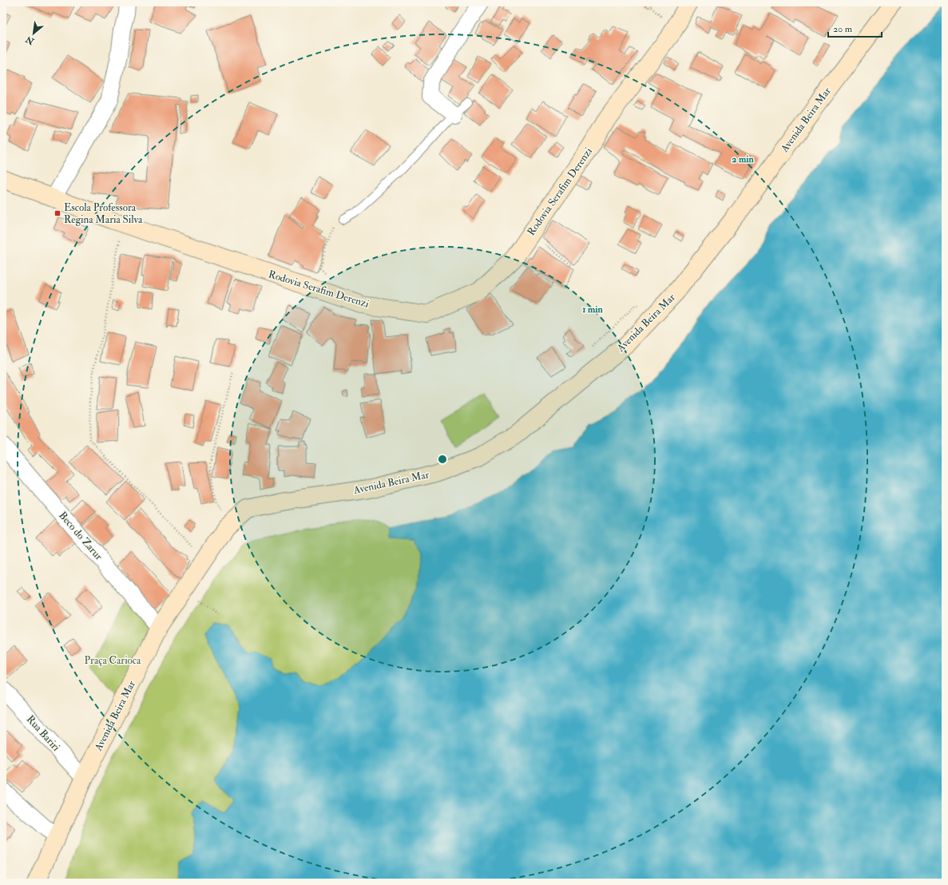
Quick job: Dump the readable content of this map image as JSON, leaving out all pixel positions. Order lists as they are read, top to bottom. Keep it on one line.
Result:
{"streets":{"street":["Avenida Beira Mar","Rodovia Serafim Derenzi","Beco do Zarur","Rua Bariri"]},"crossings":[["Avenida Beira Mar","Beco do Zarur"],["Avenida Beira Mar","Rua Bariri"]],"parks":["Praça Carioca"],"places":{"transit":["Escola Professora Regina Maria Silva"]},"scale_bar":"20 m","north":"bottom left","rings":["2 min","1 min"]}
